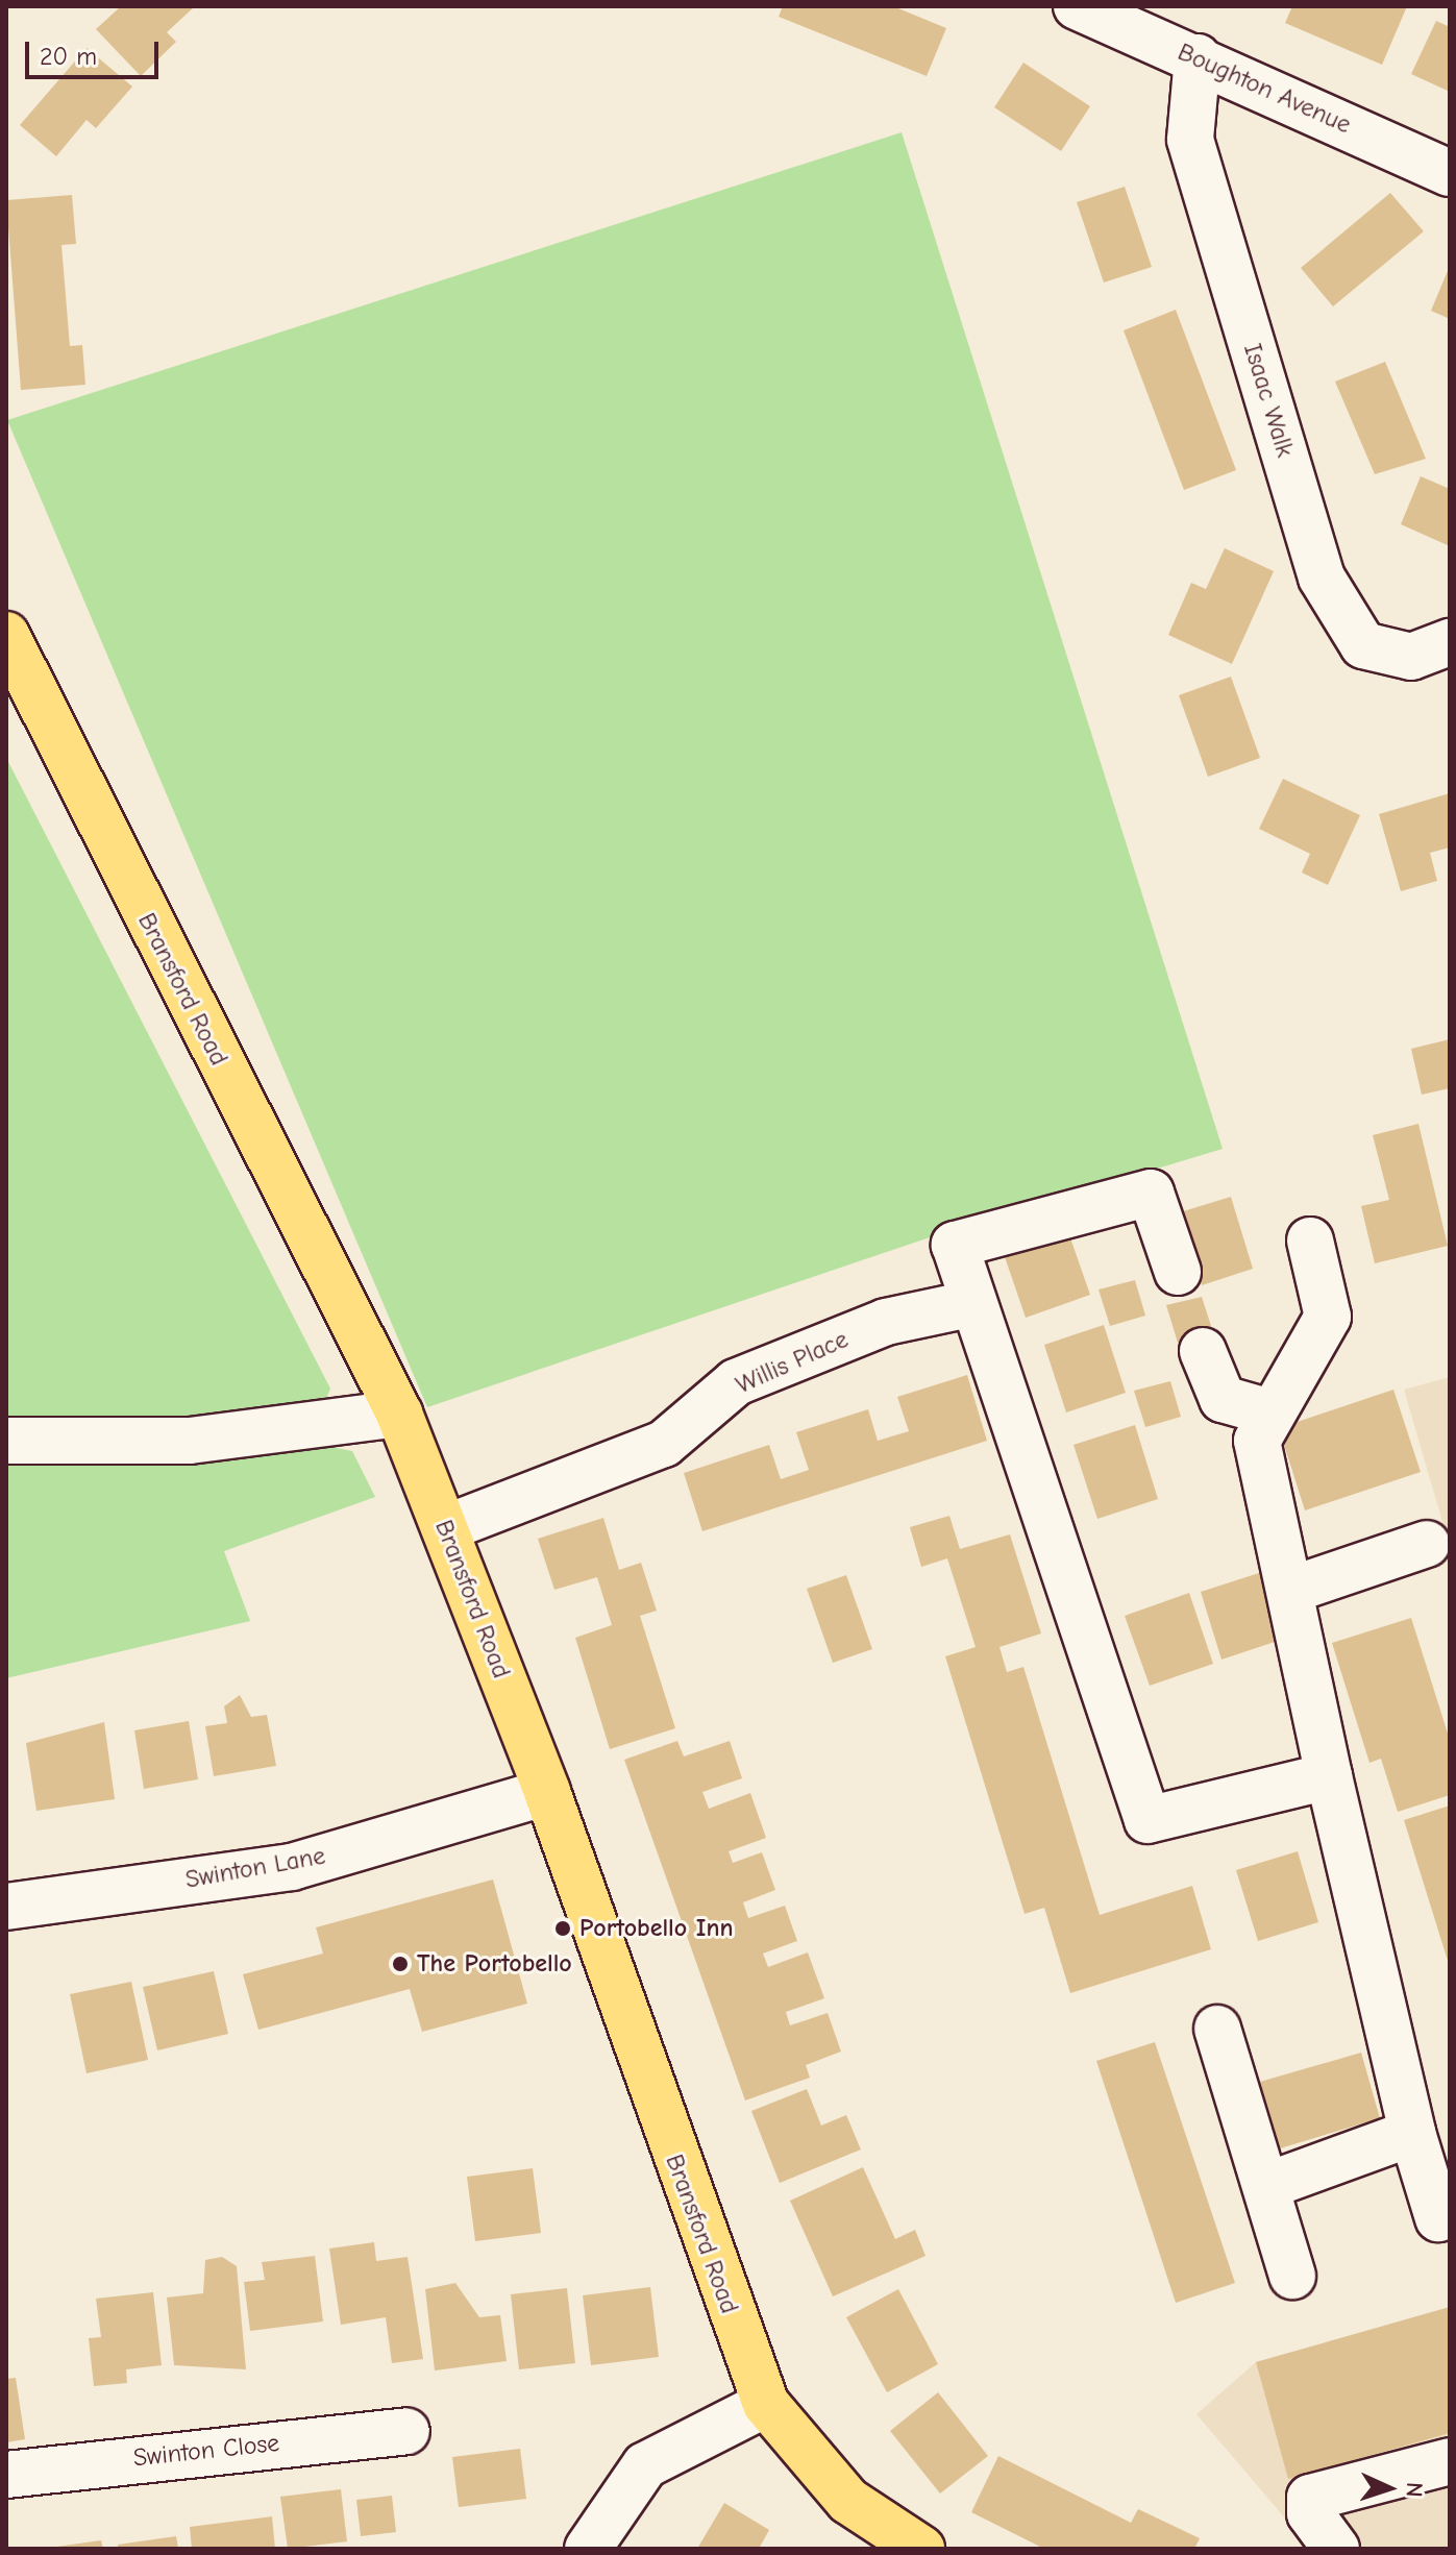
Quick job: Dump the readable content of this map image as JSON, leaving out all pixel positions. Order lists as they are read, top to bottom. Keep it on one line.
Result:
{"streets":{"main road":["Bransford Road"],"street":["Boughton Avenue","Isaac Walk","Willis Place","Swinton Lane","Swinton Close"]},"crossings":[["Boughton Avenue","Isaac Walk"],["Bransford Road","Willis Place"],["Bransford Road","Swinton Lane"]],"places":["Portobello Inn","The Portobello"],"scale_bar":"20 m","north":"right"}
